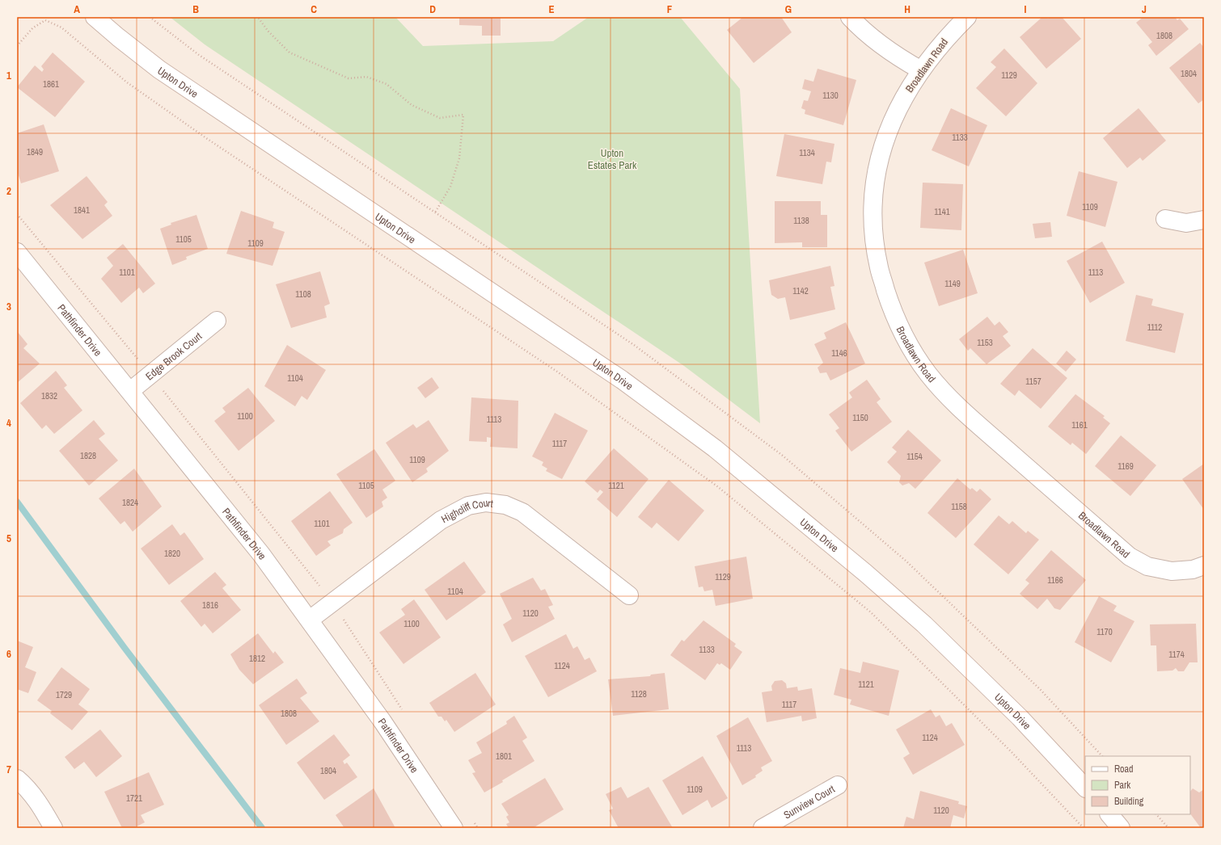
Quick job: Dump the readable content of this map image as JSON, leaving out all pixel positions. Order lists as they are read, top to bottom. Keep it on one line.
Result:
{"streets":{"street":["Broadlawn Road","Upton Drive","Pathfinder Drive","Edge Brook Court","Highcliff Court","Sunview Court"]},"crossings":[["Pathfinder Drive","Edge Brook Court"],["Pathfinder Drive","Highcliff Court"]],"parks":["Upton Estates Park"],"house_numbers":["1808","1804","1129","1861","1130","1133","1849","1134","1109","1841","1141","1138","1105","1109","1101","1113","1149","1142","1108","1112","1153","1146","1104","1157","1832","1100","1150","1113","1161","1117","1828","1154","1109","1169","1105","1121","1824","1158","1101","1820","1129","1166","1104","1816","1120","1100","1170","1133","1174","1812","1124","1121","1128","1729","1117","1808","1124","1113","1801","1804","1109","1721","1120"],"legend":["Road","Park","Building"],"grid":{"columns":["A","B","C","D","E","F","G","H","I","J"],"rows":["1","2","3","4","5","6","7"]}}
